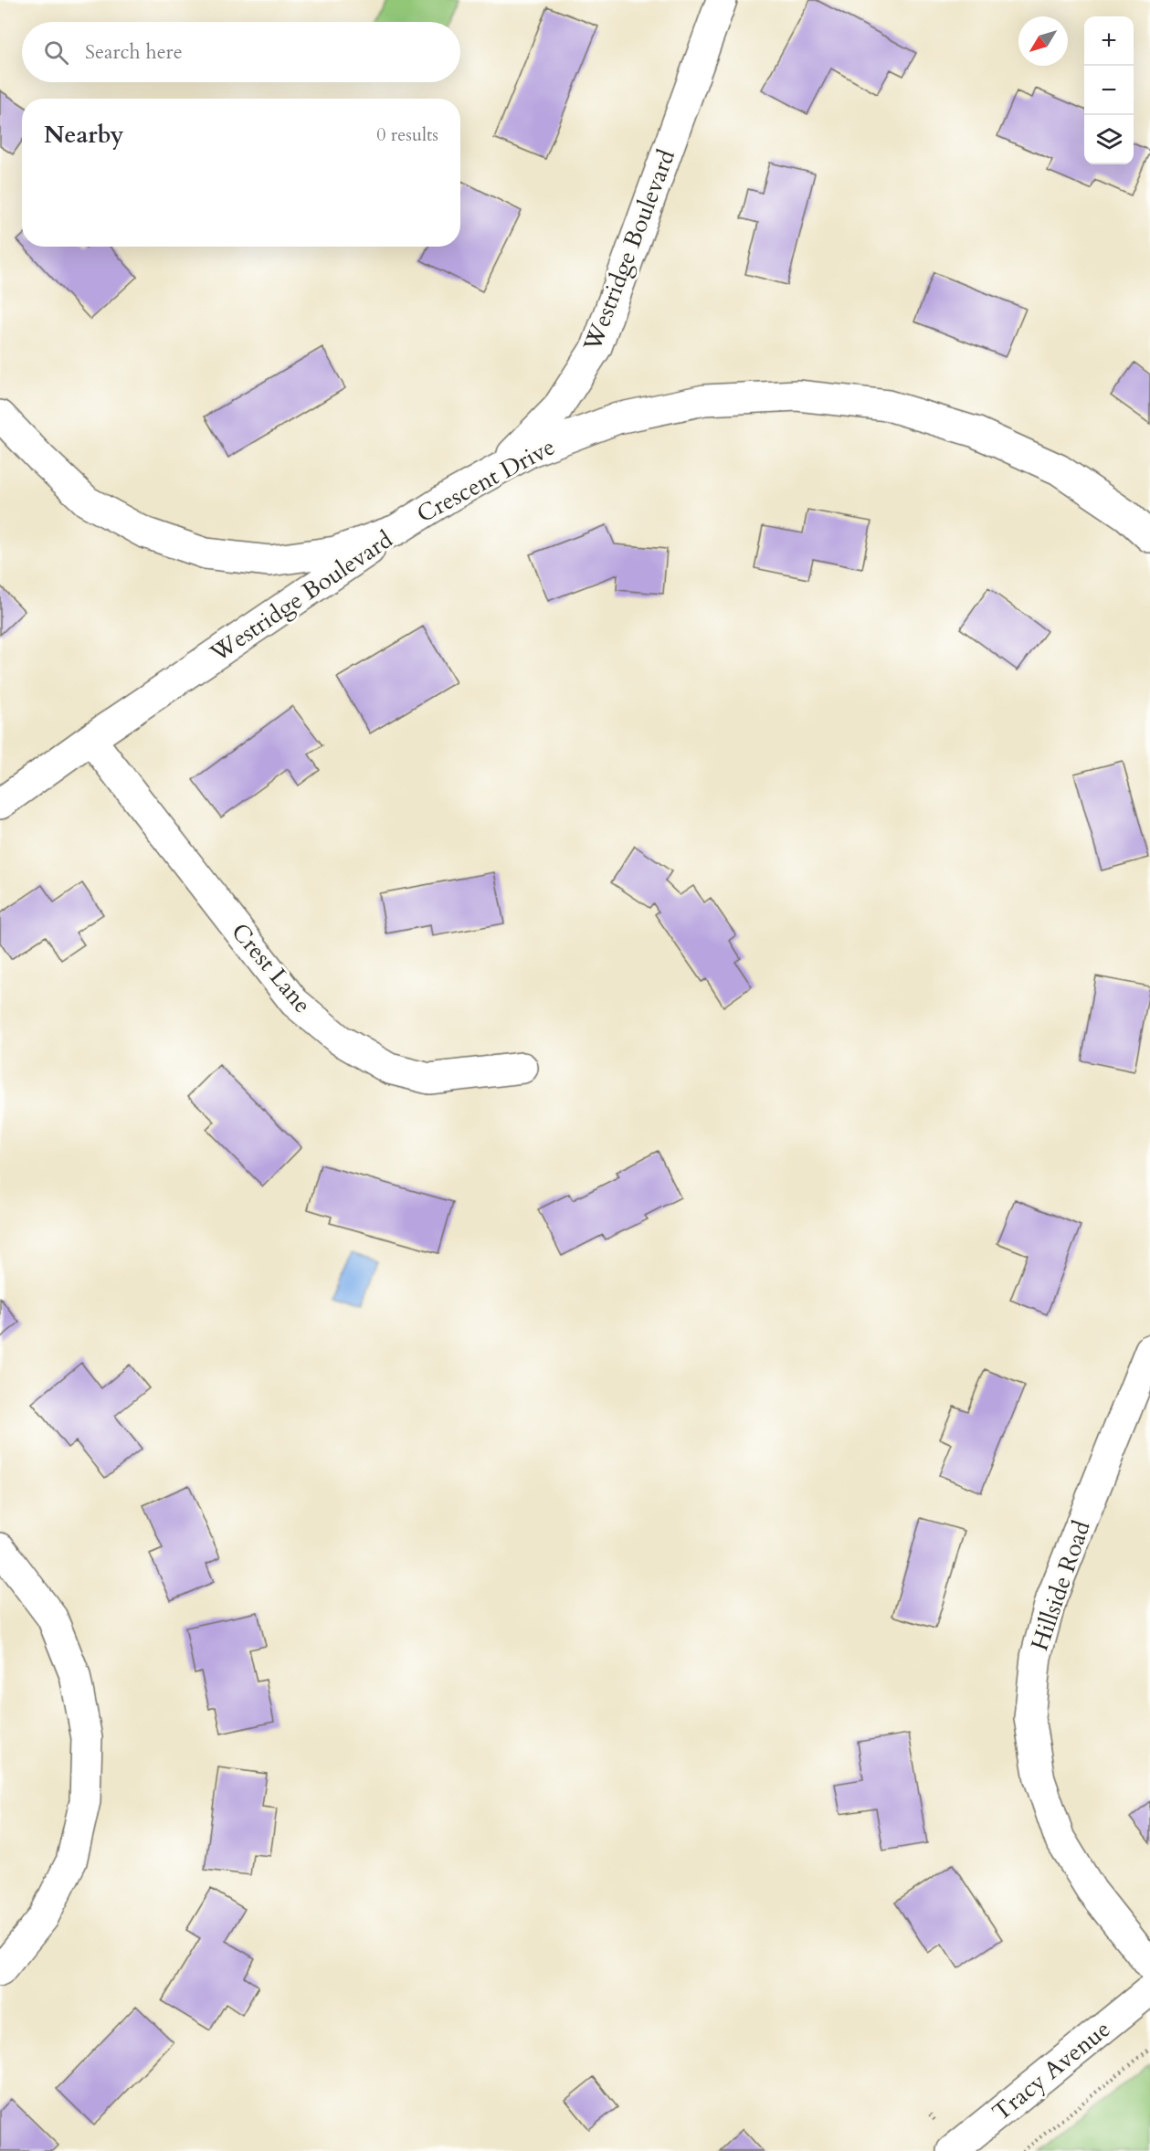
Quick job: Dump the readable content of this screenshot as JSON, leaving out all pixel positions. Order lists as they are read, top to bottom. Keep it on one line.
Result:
{"streets":{"street":["Westridge Boulevard","Crescent Drive","Crest Lane","Hillside Road","Tracy Avenue"]},"crossings":[["Westridge Boulevard","Crescent Drive"],["Westridge Boulevard","Crest Lane"]],"north":"bottom left","page":{"map_buttons":["+","−"],"search":"Search here","heading":["Nearby","0 results"]}}
